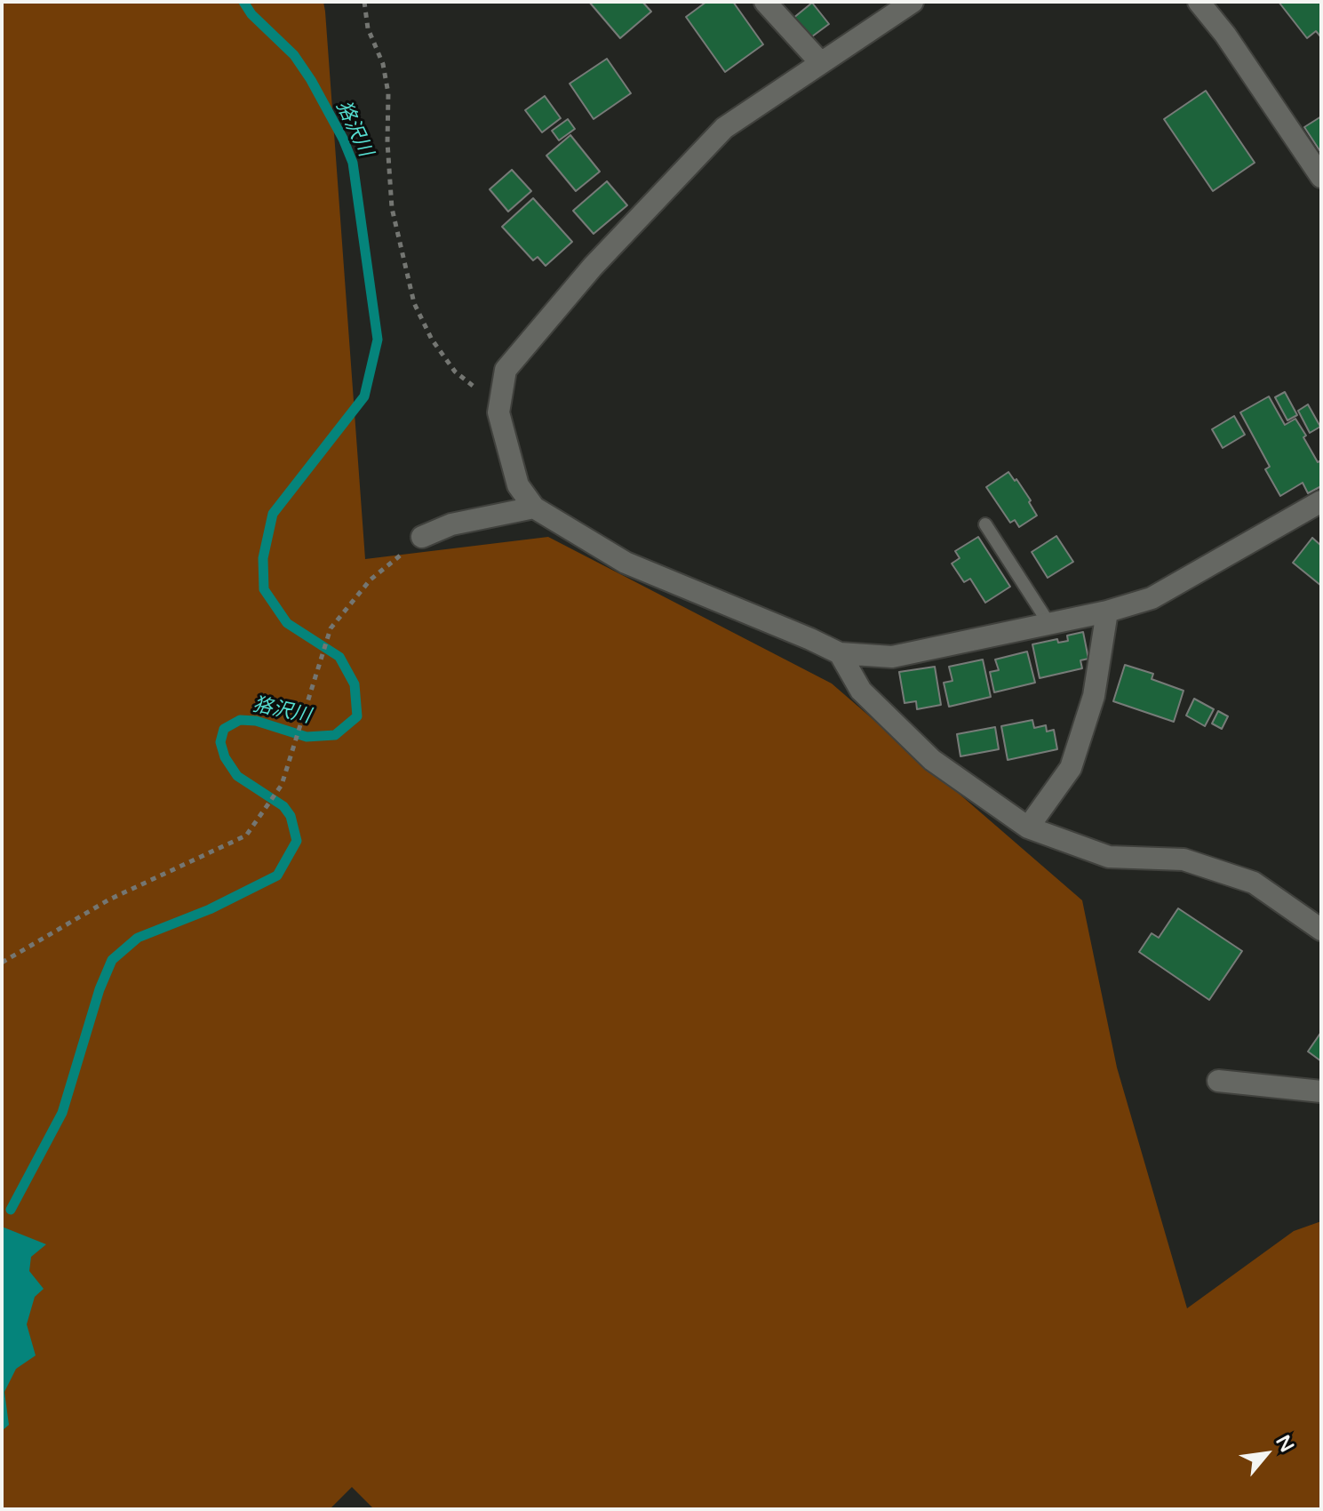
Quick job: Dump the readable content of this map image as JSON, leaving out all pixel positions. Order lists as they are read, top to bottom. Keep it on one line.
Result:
{"water":["狢沢川"],"north":"top right"}
